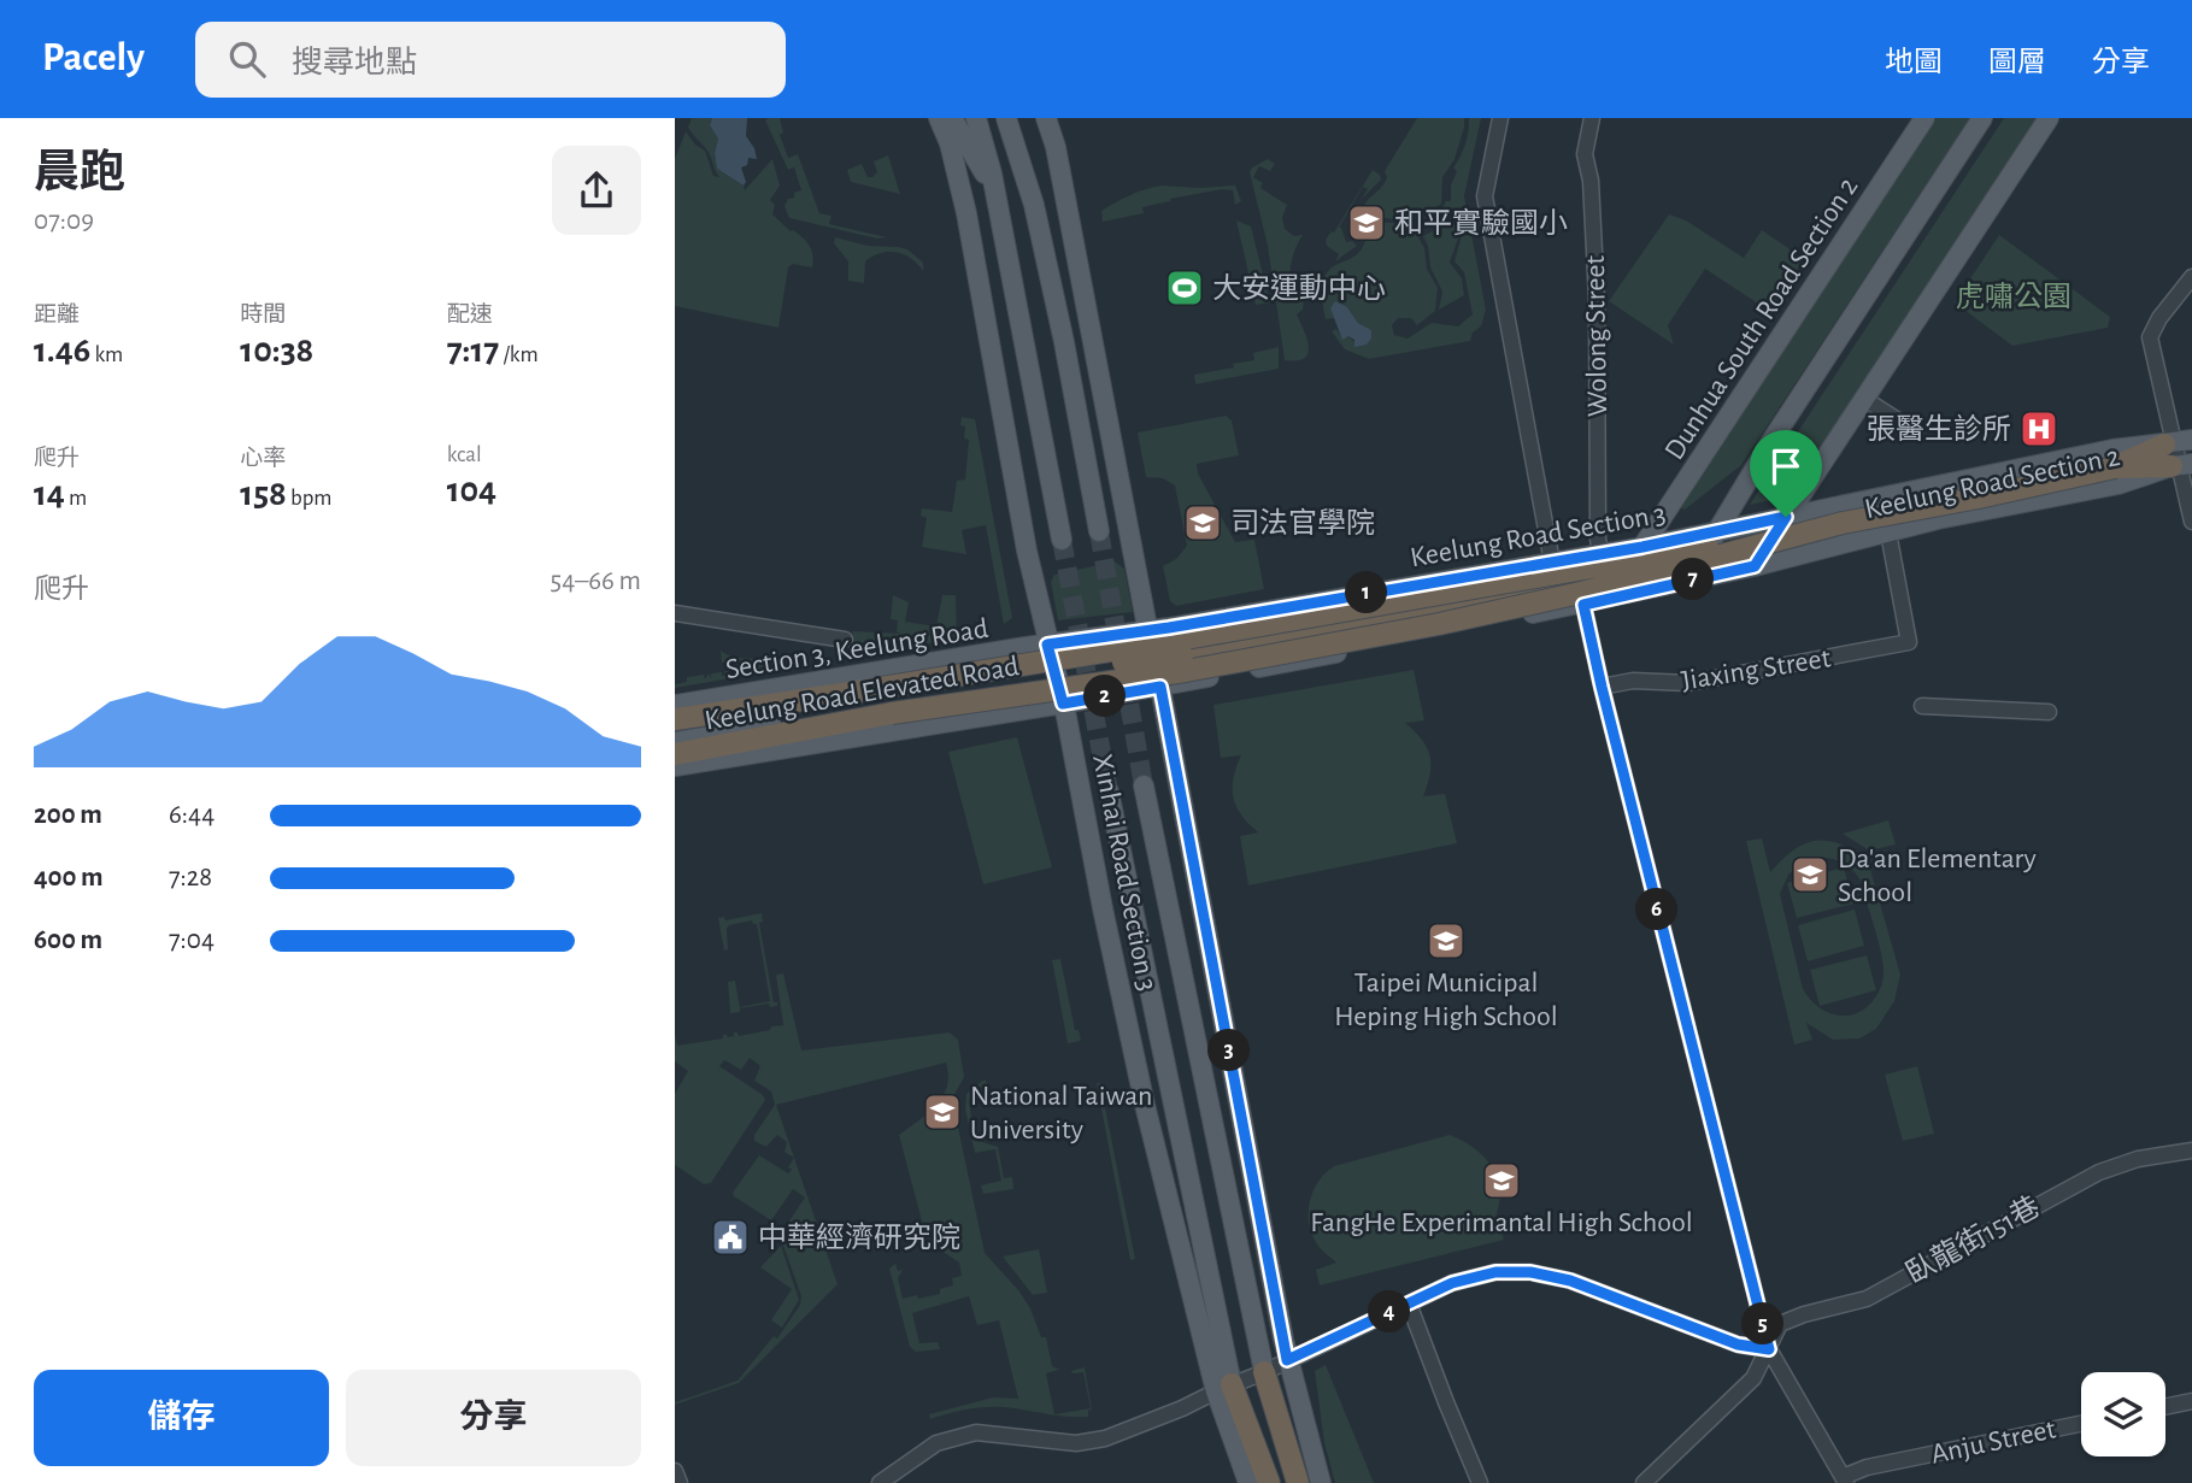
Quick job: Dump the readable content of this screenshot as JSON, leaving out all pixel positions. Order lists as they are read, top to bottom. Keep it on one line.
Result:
{"streets":{"highway":["Keelung Road Elevated Road"],"main road":["Dunhua South Road Section 2","Keelung Road Section 2","Keelung Road Section 3","Section 3, Keelung Road","Xinhai Road Section 3"],"street":["Wolong Street","Jiaxing Street","臥龍街151巷","Anju Street"]},"crossings":[["Dunhua South Road Section 2","Keelung Road Section 3"],["Wolong Street","Keelung Road Section 3"],["Keelung Road Section 2","Keelung Road Section 3"],["Keelung Road Section 2","Jiaxing Street"],["Keelung Road Section 2","Keelung Road Elevated Road"],["Keelung Road Section 3","Section 3, Keelung Road"],["Keelung Road Section 3","Xinhai Road Section 3"],["Section 3, Keelung Road","Xinhai Road Section 3"]],"parks":["虎嘯公園"],"places":{"school or university":["和平實驗國小","司法官學院","Da'an Elementary School","Taipei Municipal Heping High School","National Taiwan University","FangHe Experimantal High School"],"sports":["大安運動中心"],"hospital":["張醫生診所"],"public building":["中華經濟研究院"]},"page":{"header":"Pacely","search":"搜尋地點","nav":["地圖","圖層","分享"],"heading":["晨跑","07:09"],"stats":[["距離","1.46 km"],["時間","10:38"],["配速","7:17 /km"],["爬升","14 m"],["心率","158 bpm"],["kcal","104"]],"chart":["爬升","54–66 m"],"pins":["7","1","2","6","3","4","5"],"list":[{"name":"200 m","note":"6:44"},{"name":"400 m","note":"7:28"},{"name":"600 m","note":"7:04"}],"buttons":["儲存","分享"]}}
